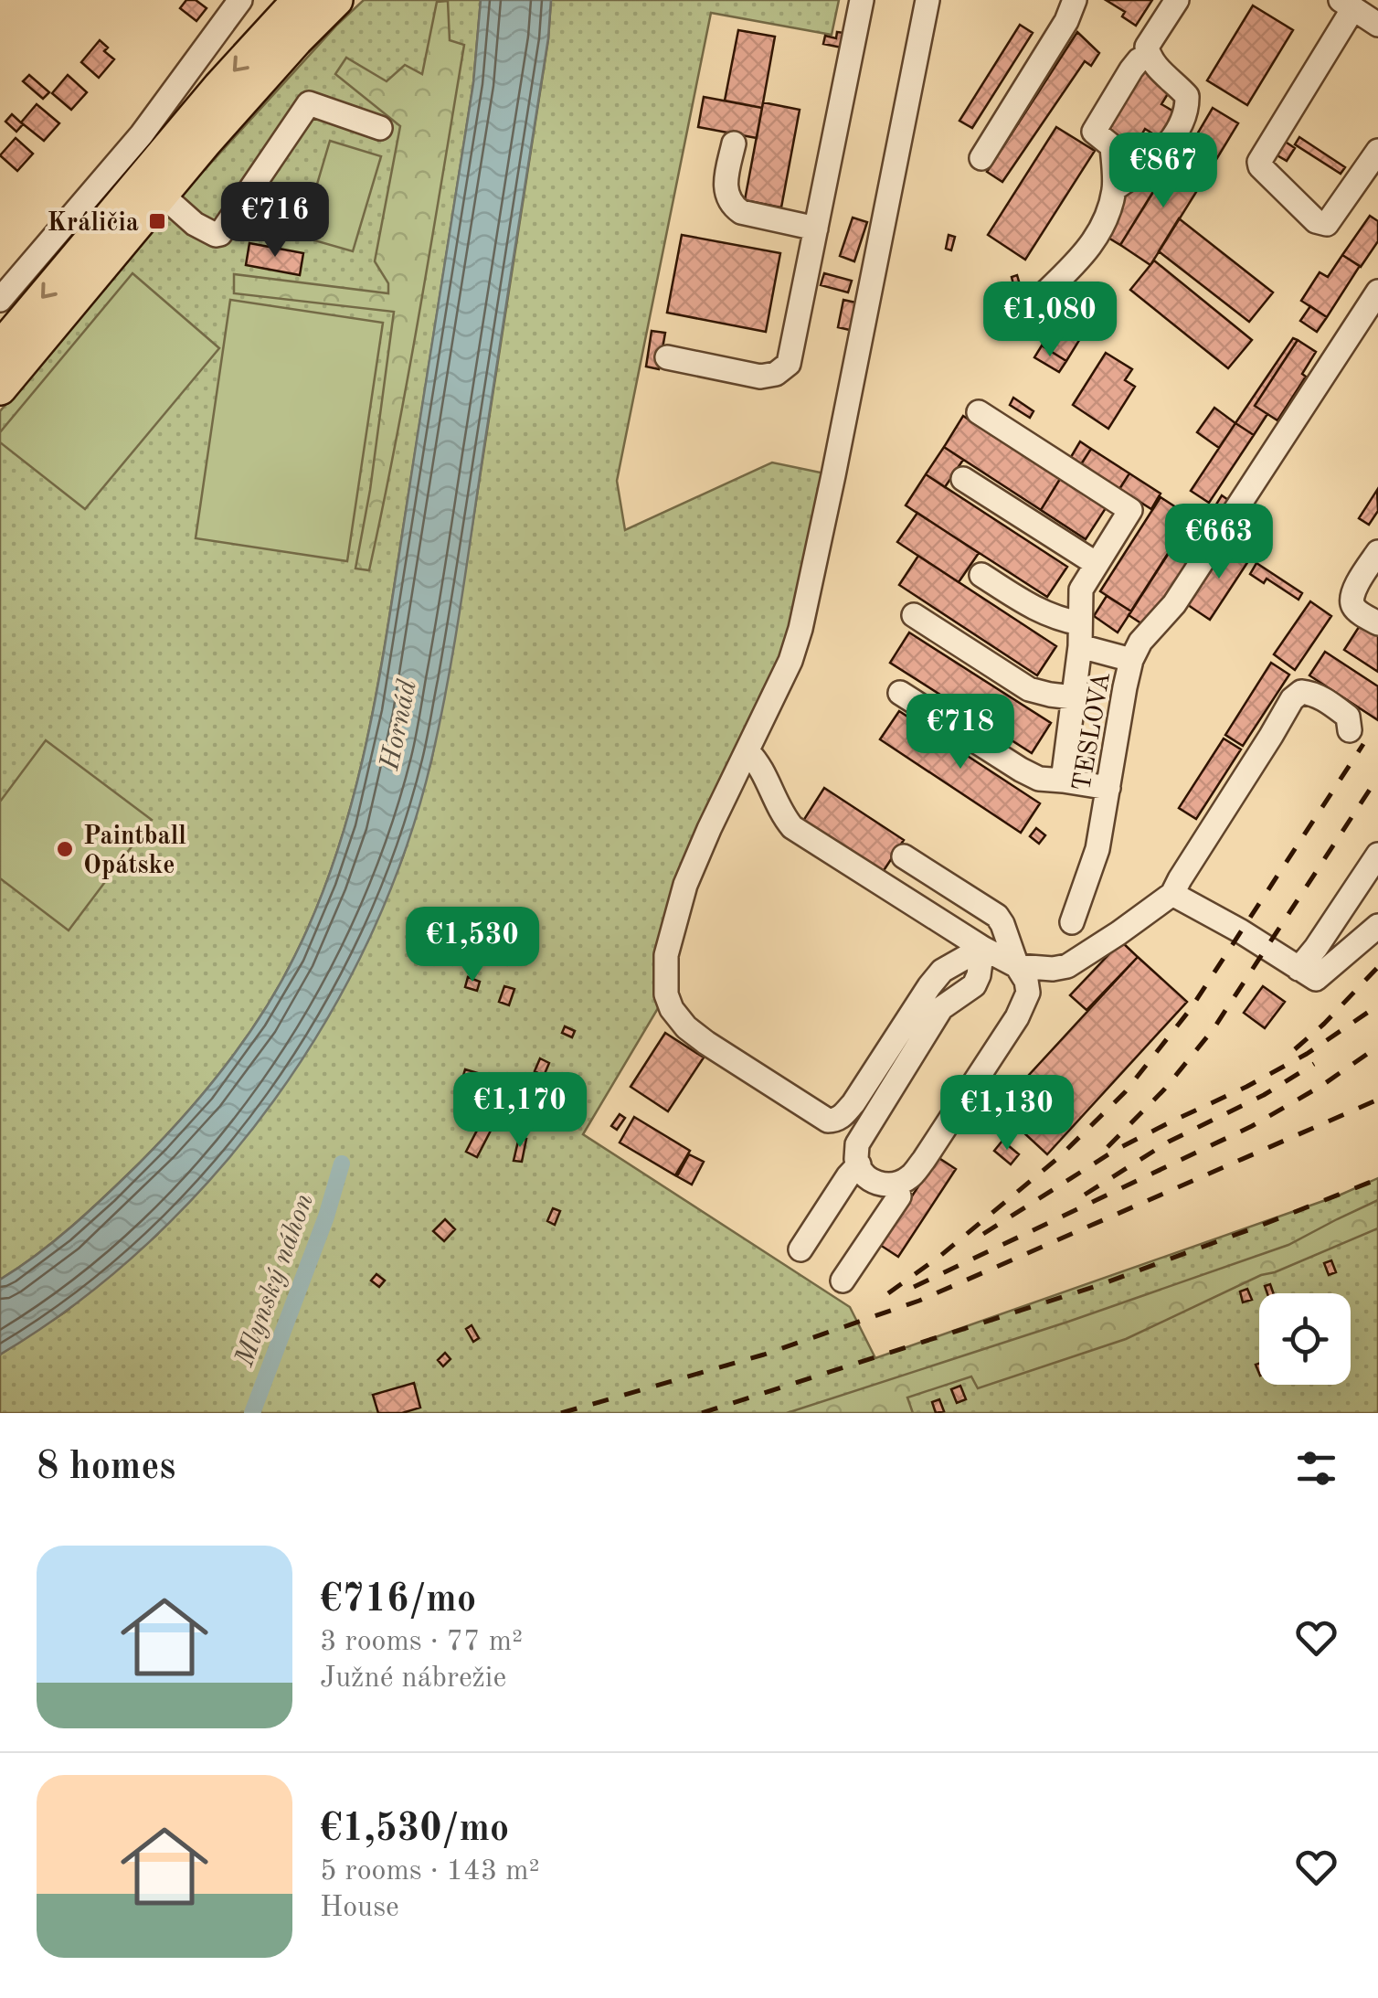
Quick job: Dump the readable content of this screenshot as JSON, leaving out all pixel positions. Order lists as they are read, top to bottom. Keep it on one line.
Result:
{"streets":{"street":["TESLOVA"]},"water":["Hornád","Mlynský náhon"],"places":{"transit":["Králičia"],"other":["Paintball Opátske"]},"page":{"price":["€867","€716","€1,080","€663","€718","€1,530","€1,170","€1,130"],"heading":"8 homes","list":[{"name":"€716/mo","note":"3 rooms · 77 m² · Južné nábrežie"},{"name":"€1,530/mo","note":"5 rooms · 143 m² · House"}]}}
